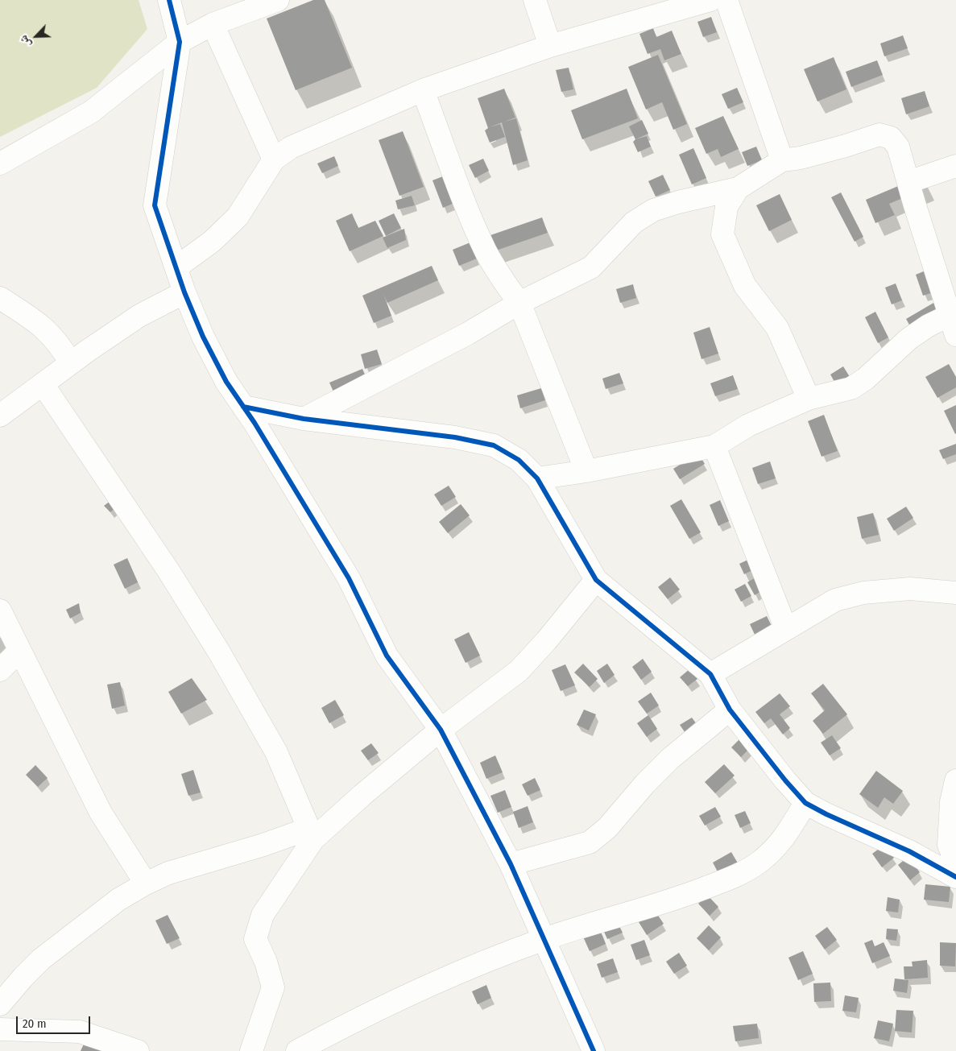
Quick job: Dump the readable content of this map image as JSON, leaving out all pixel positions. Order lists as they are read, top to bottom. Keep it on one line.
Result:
{"scale_bar":"20 m","north":"bottom left"}
